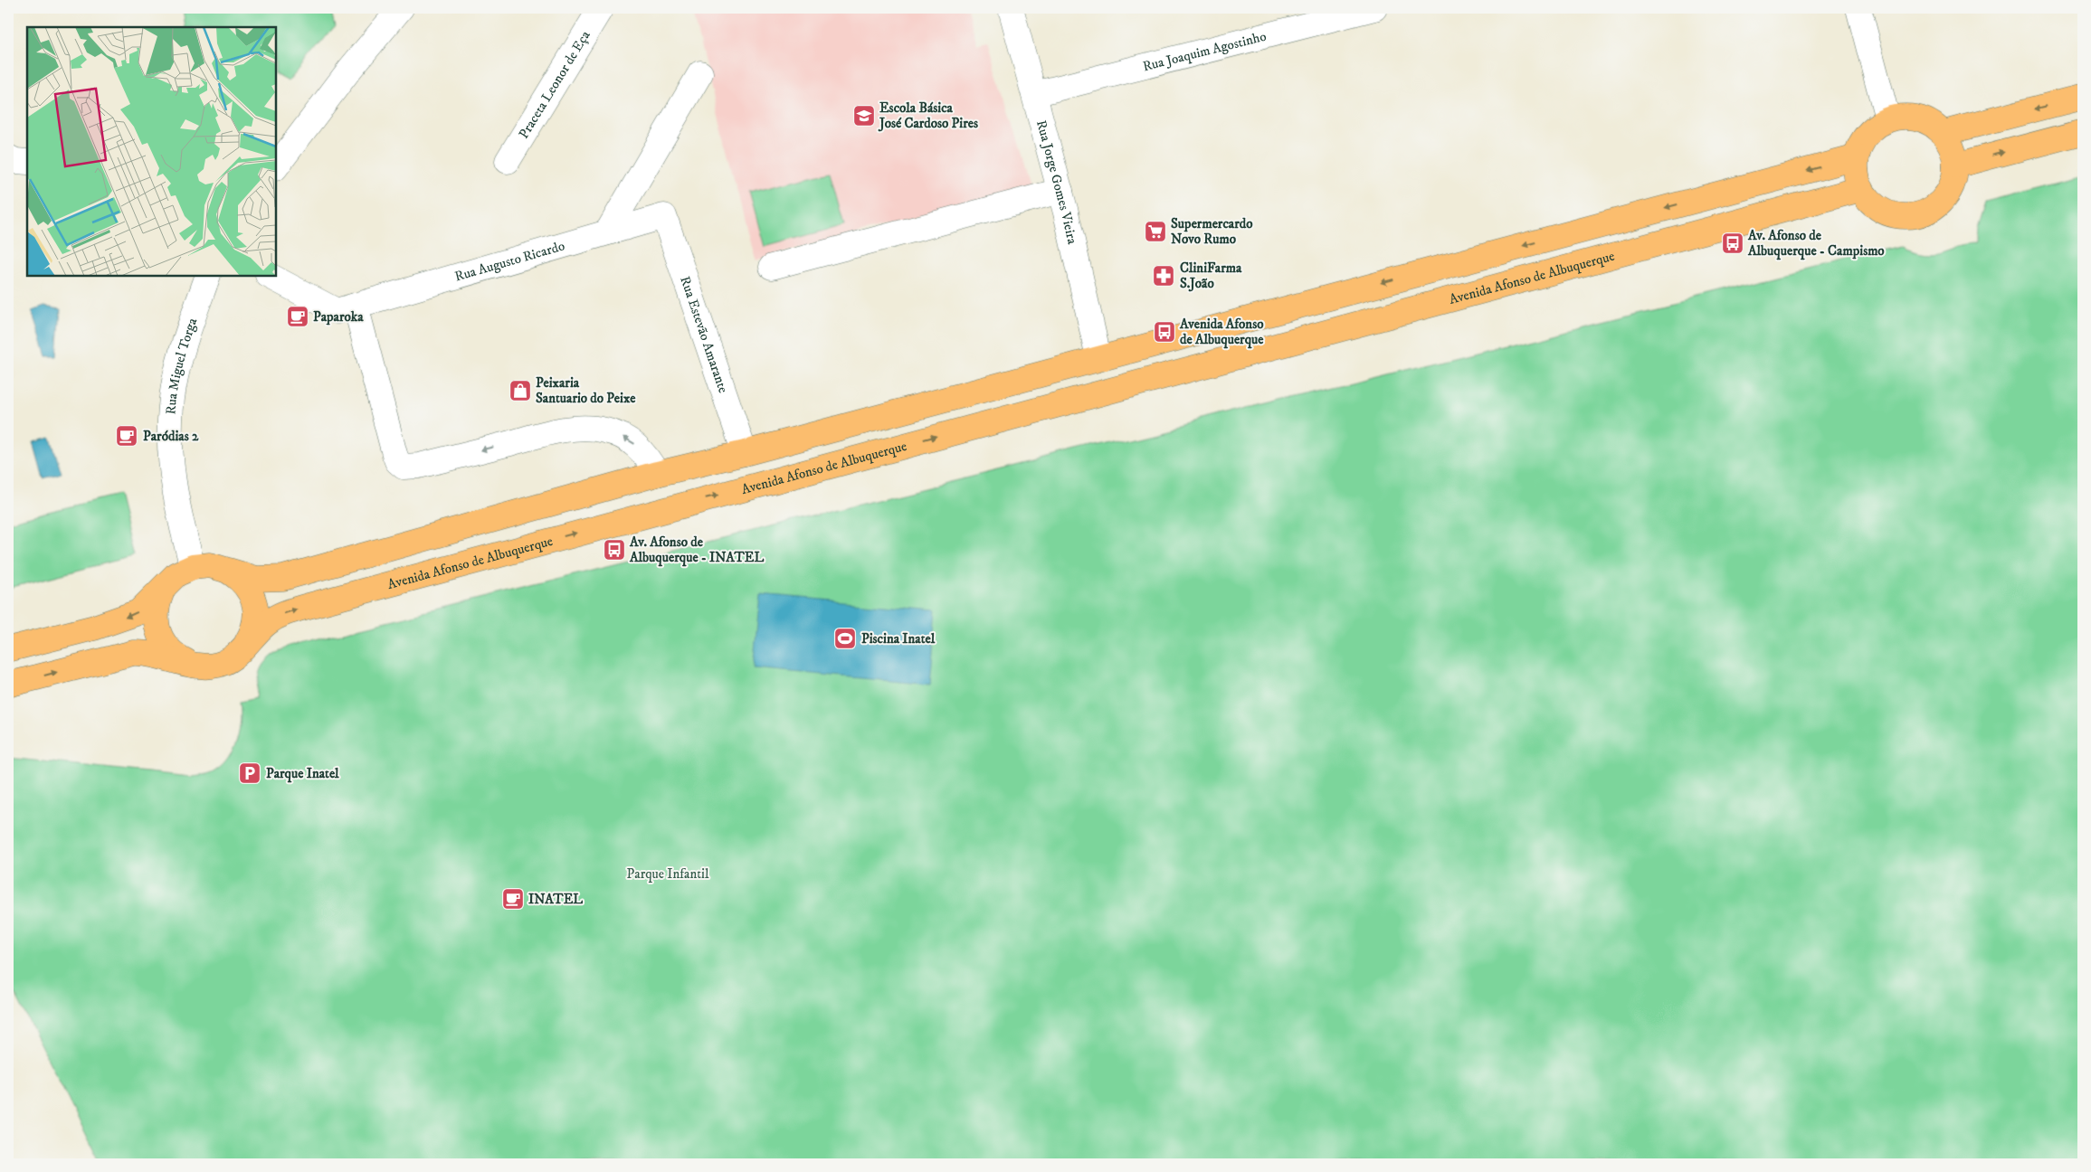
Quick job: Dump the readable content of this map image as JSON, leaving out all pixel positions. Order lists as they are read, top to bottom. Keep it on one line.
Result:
{"streets":{"main road":["Avenida Afonso de Albuquerque"],"street":["Rua Joaquim Agostinho","Praceta Leonor de Eça","Rua Jorge Gomes Vieira","Rua Augusto Ricardo","Rua Estevão Amarante","Rua Miguel Torga"]},"crossings":[["Rua Joaquim Agostinho","Rua Jorge Gomes Vieira"],["Rua Jorge Gomes Vieira","Avenida Afonso de Albuquerque"],["Rua Augusto Ricardo","Rua Estevão Amarante"],["Avenida Afonso de Albuquerque","Rua Estevão Amarante"],["Avenida Afonso de Albuquerque","Rua Miguel Torga"]],"parks":["Parque Infantil"],"places":{"school or university":["Escola Básica José Cardoso Pires"],"supermarket":["Supermercardo Novo Rumo"],"bus stop":["Av. Afonso de Albuquerque - Campismo","Avenida Afonso de Albuquerque","Av. Afonso de Albuquerque - INATEL"],"pharmacy":["CliniFarma S.João"],"cafe":["Paparoka","Paródias 2","INATEL"],"shop":["Peixaria Santuario do Peixe"],"sports":["Piscina Inatel"],"parking":["Parque Inatel"]}}
